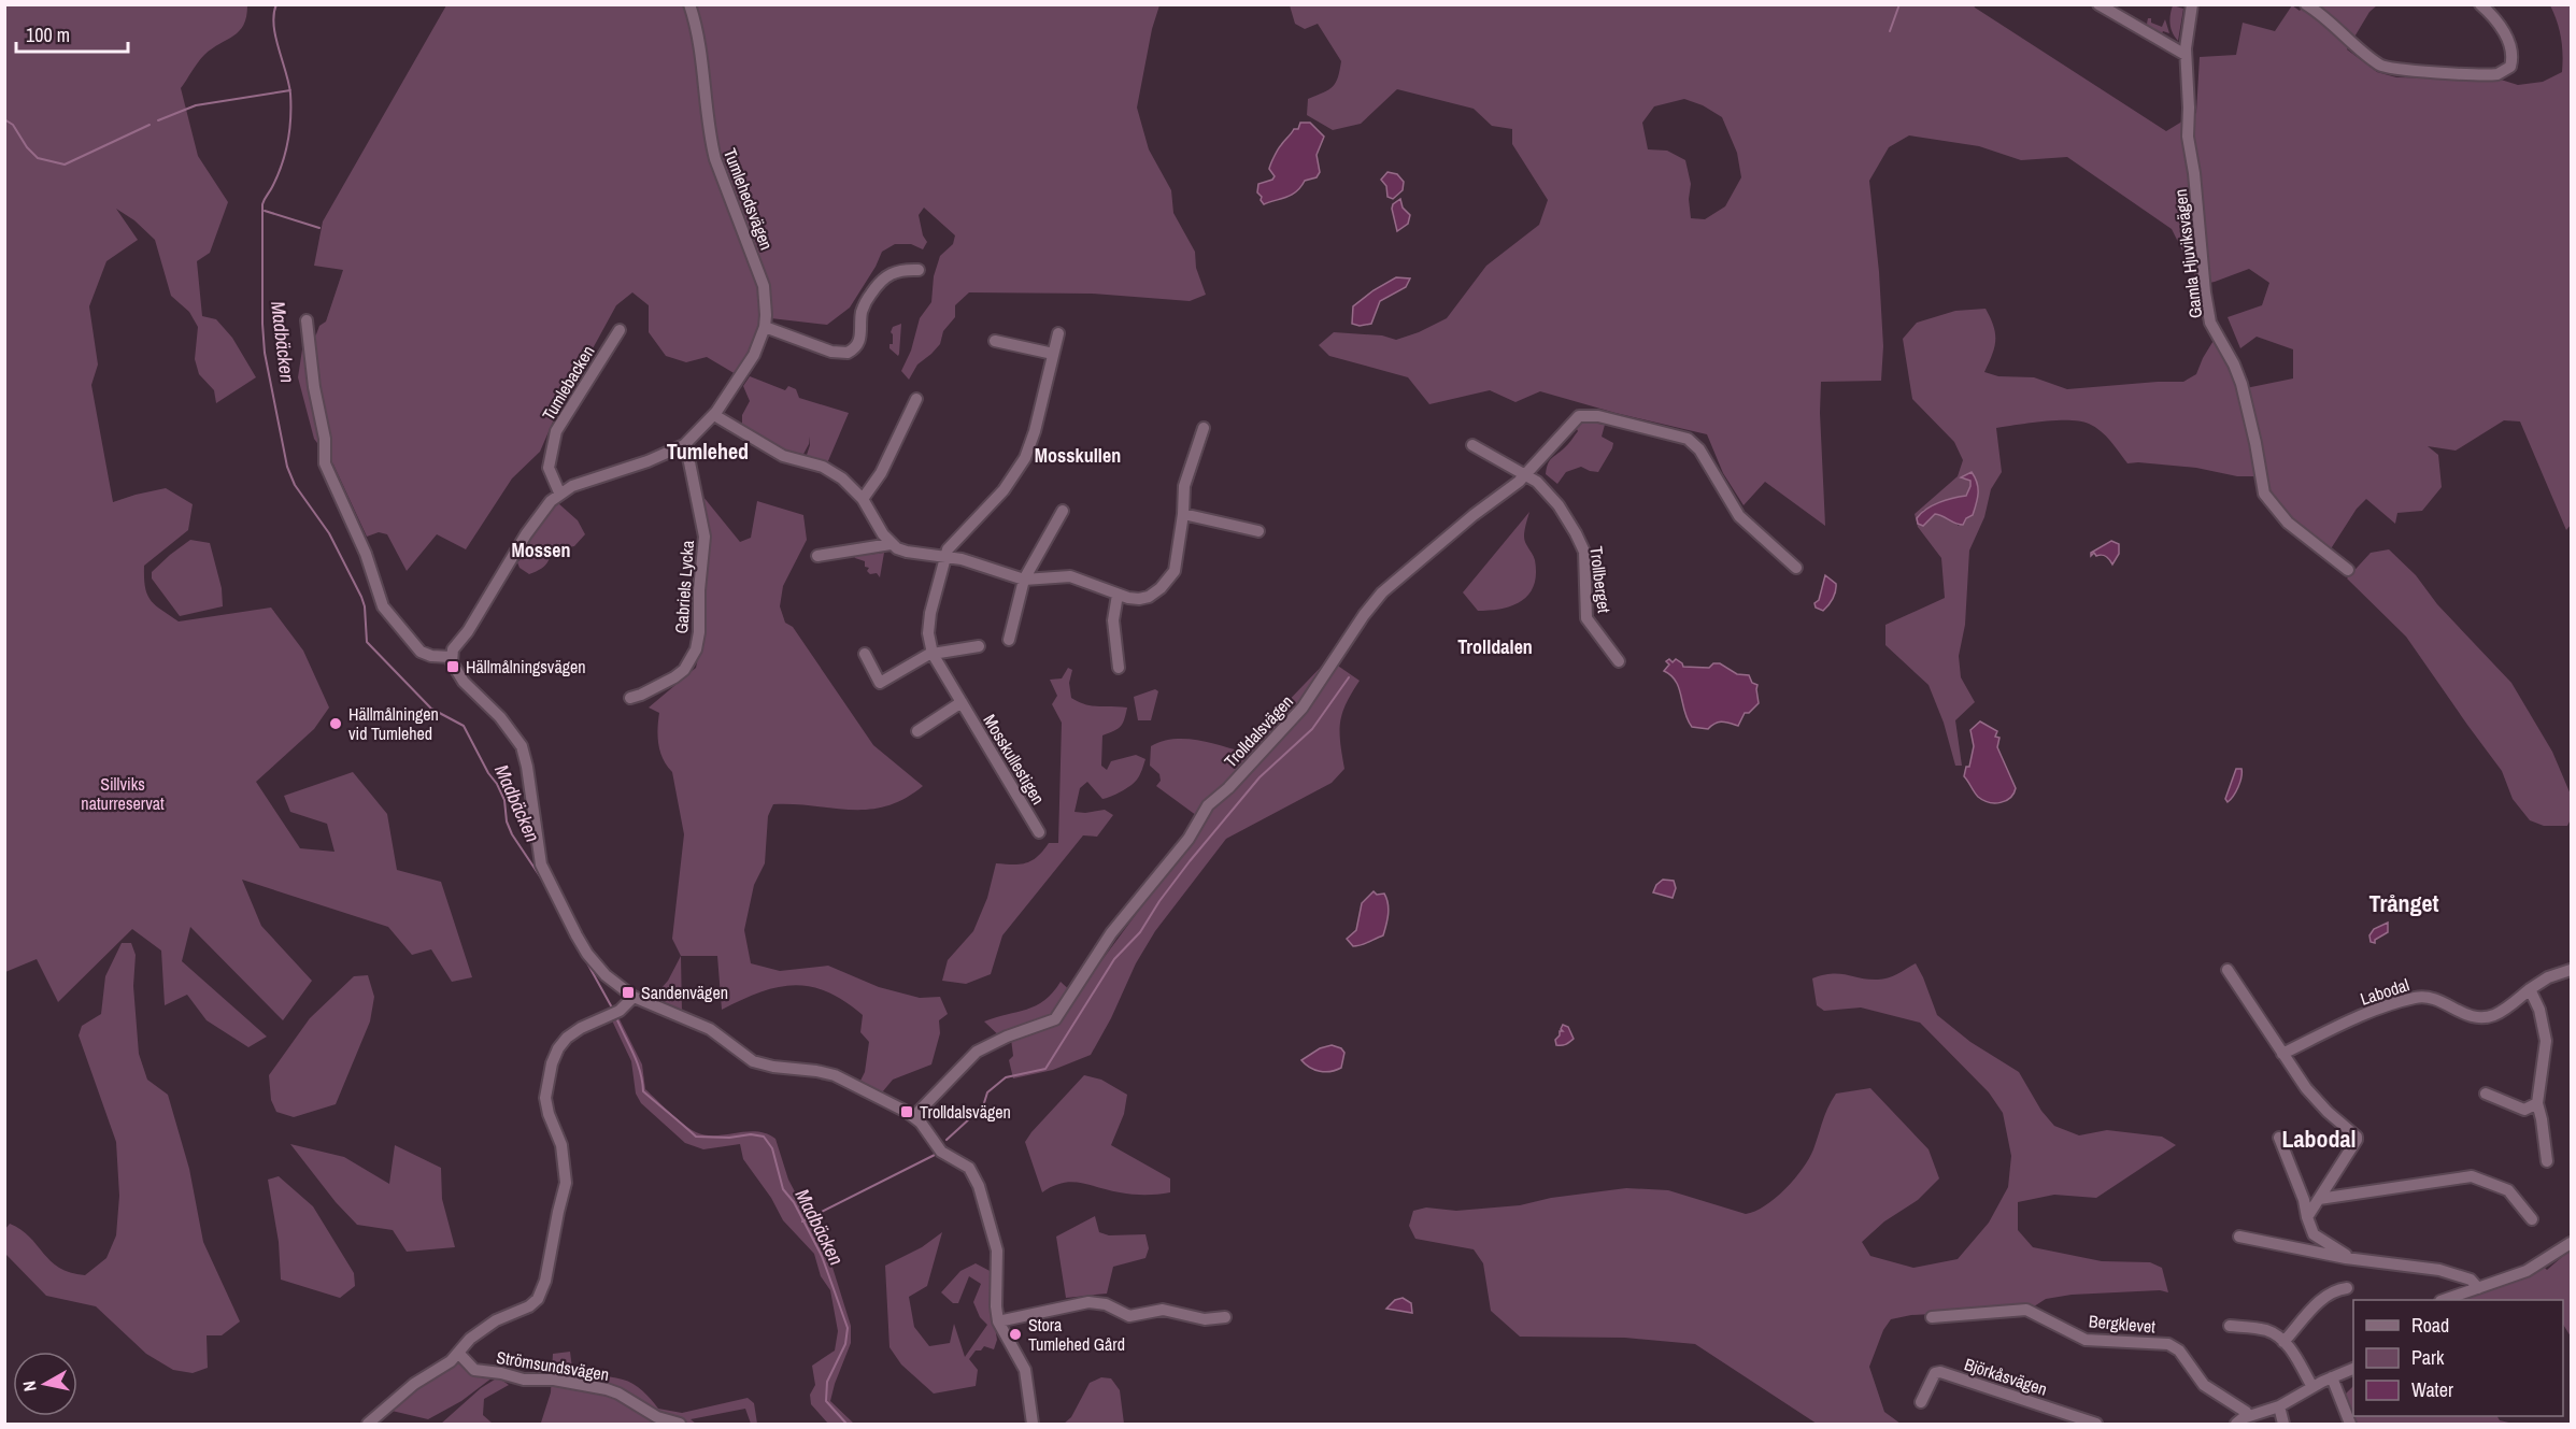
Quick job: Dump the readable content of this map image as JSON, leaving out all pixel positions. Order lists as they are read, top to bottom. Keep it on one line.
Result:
{"streets":{"street":["Tumlehedsvägen","Gamla Hjuviksvägen","Tumlebacken","Trollberget","Gabriels Lycka","Trolldalsvägen","Mosskullestigen","Labodal","Bergklevet","Strömsundsvägen","Björkåsvägen"]},"crossings":[["Tumlehedsvägen","Tumlebacken"],["Tumlehedsvägen","Gabriels Lycka"],["Trollberget","Trolldalsvägen"]],"districts":["Tumlehed","Mosskullen","Mossen","Trolldalen","Trånget","Labodal"],"water":["Madbäcken"],"parks":["Sillviks naturreservat"],"places":{"transit":["Hällmålningsvägen","Sandenvägen","Trolldalsvägen"],"other":["Hällmålningen vid Tumlehed","Stora Tumlehed Gård"]},"legend":["Road","Park","Water"],"scale_bar":"100 m","north":"left"}
